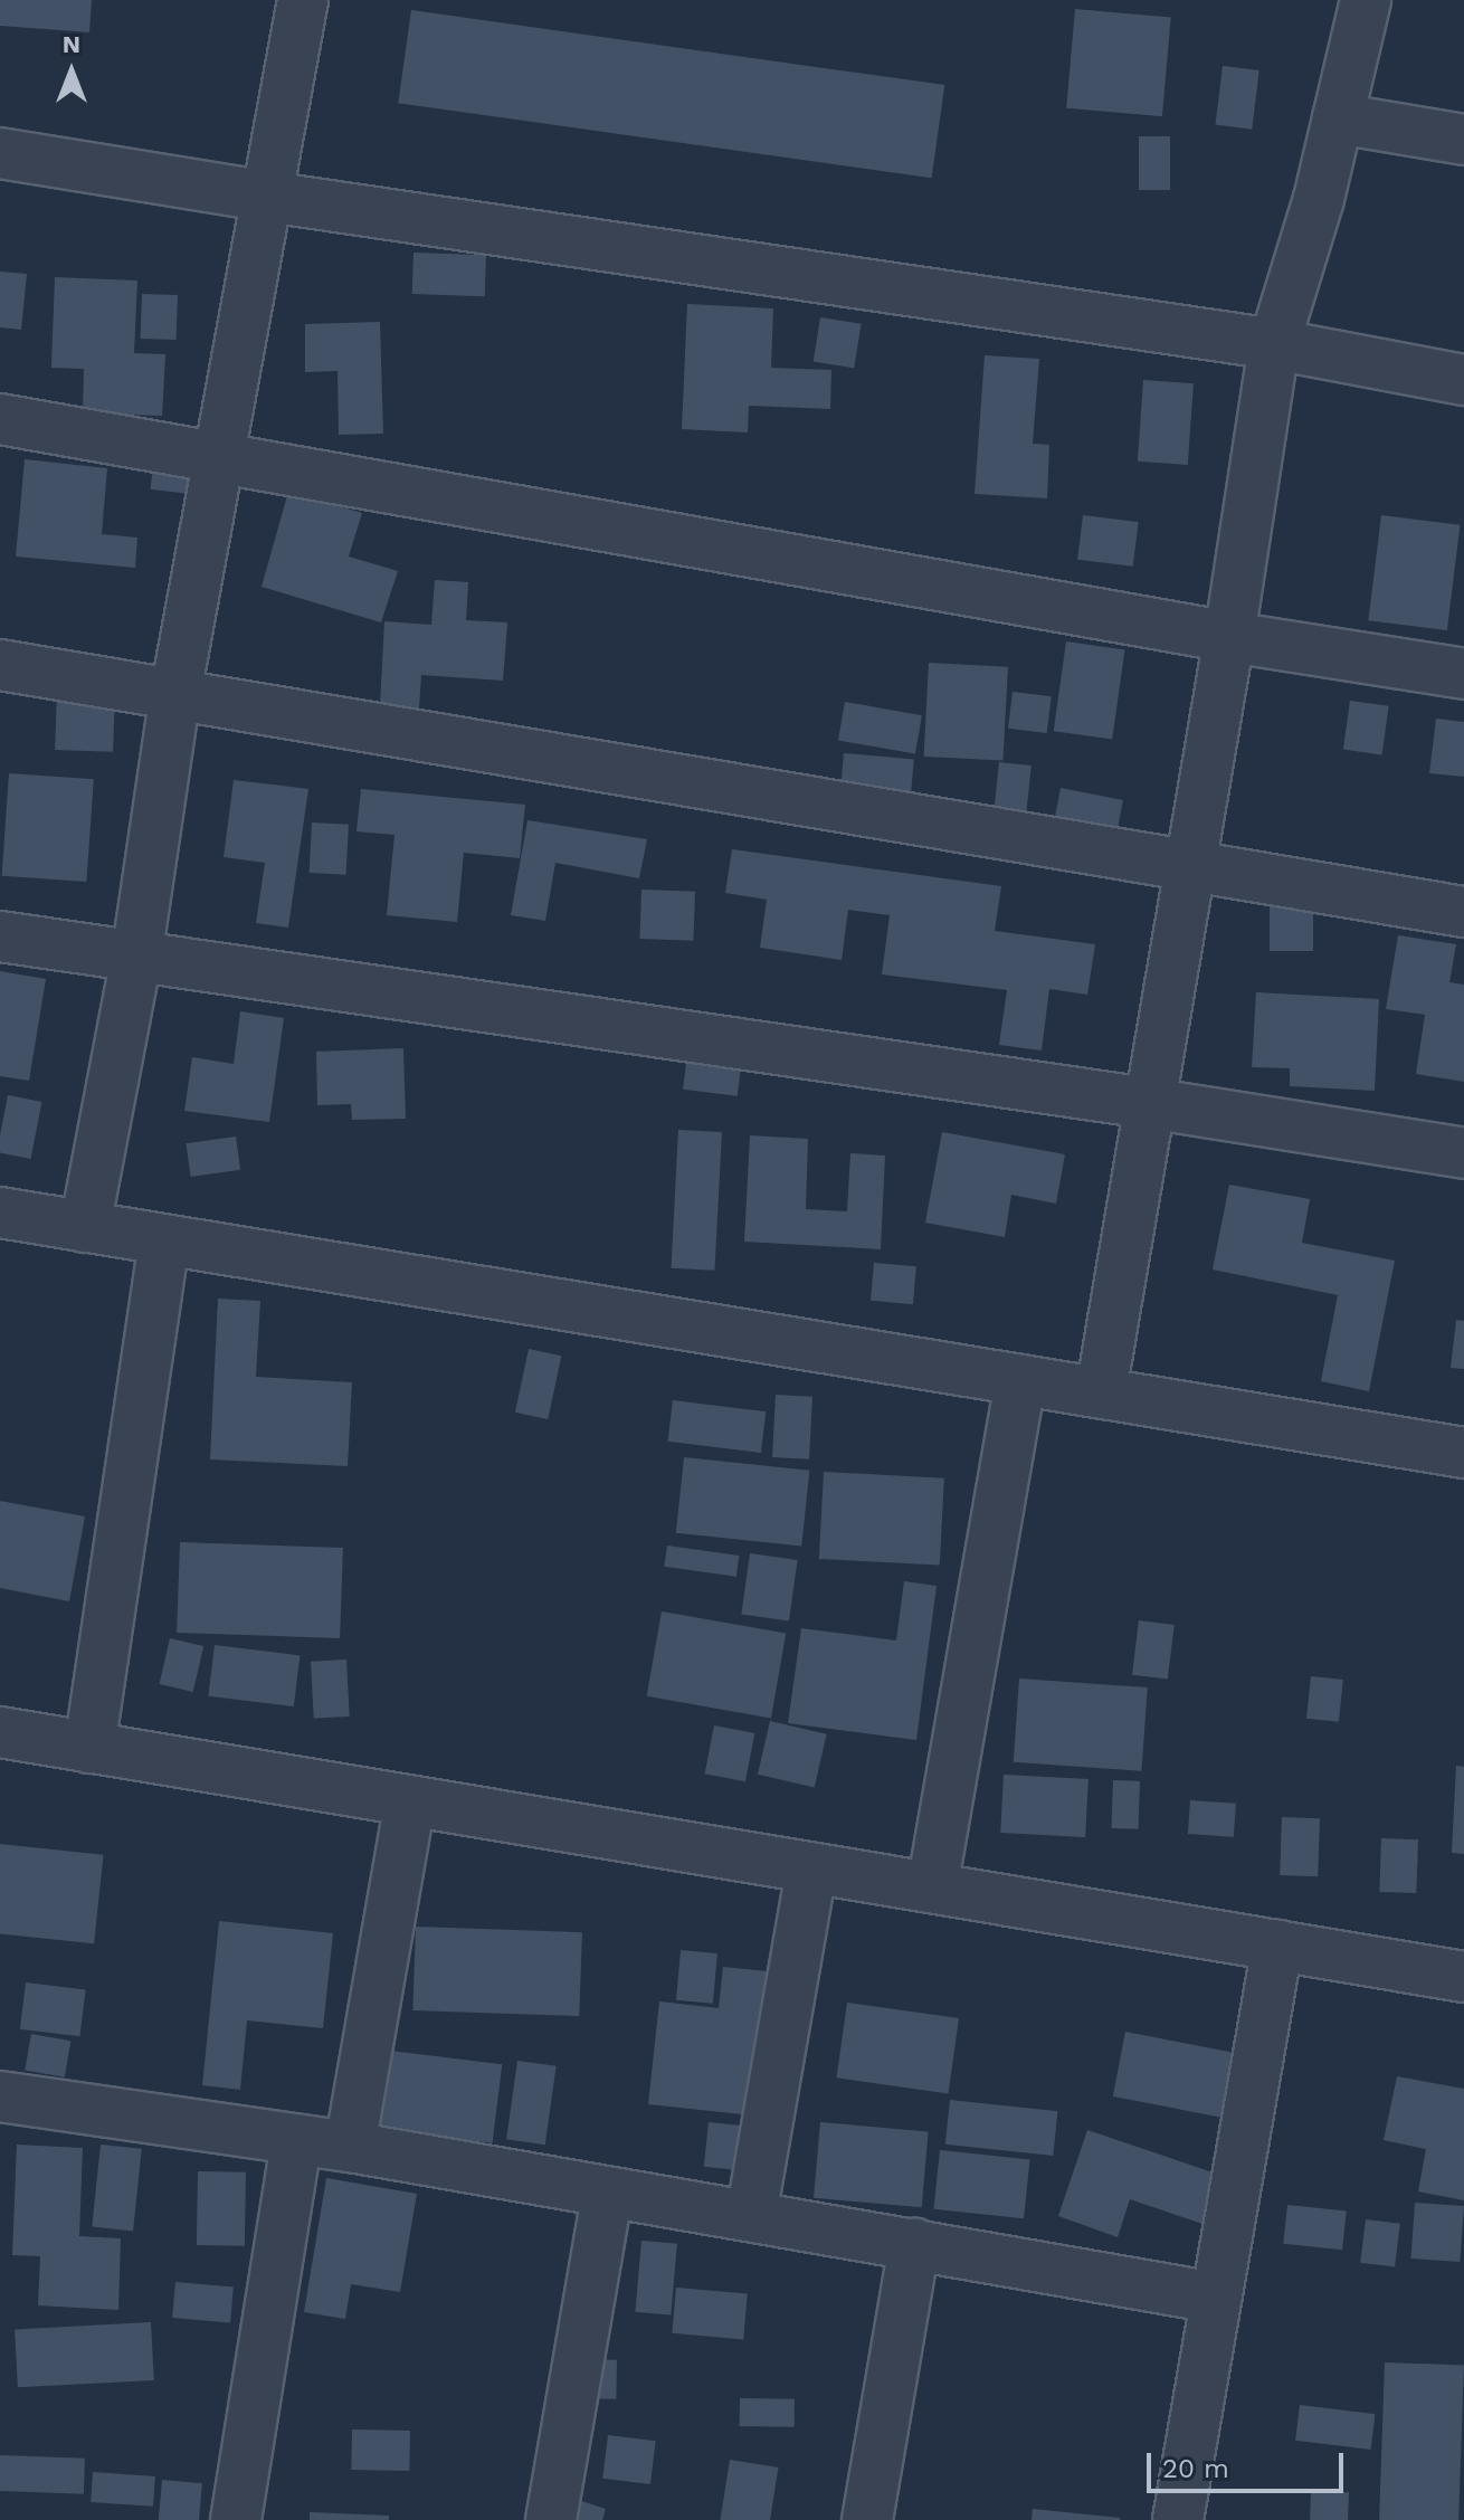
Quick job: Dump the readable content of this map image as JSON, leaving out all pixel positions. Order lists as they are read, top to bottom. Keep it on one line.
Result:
{"scale_bar":"20 m","north":"top"}
